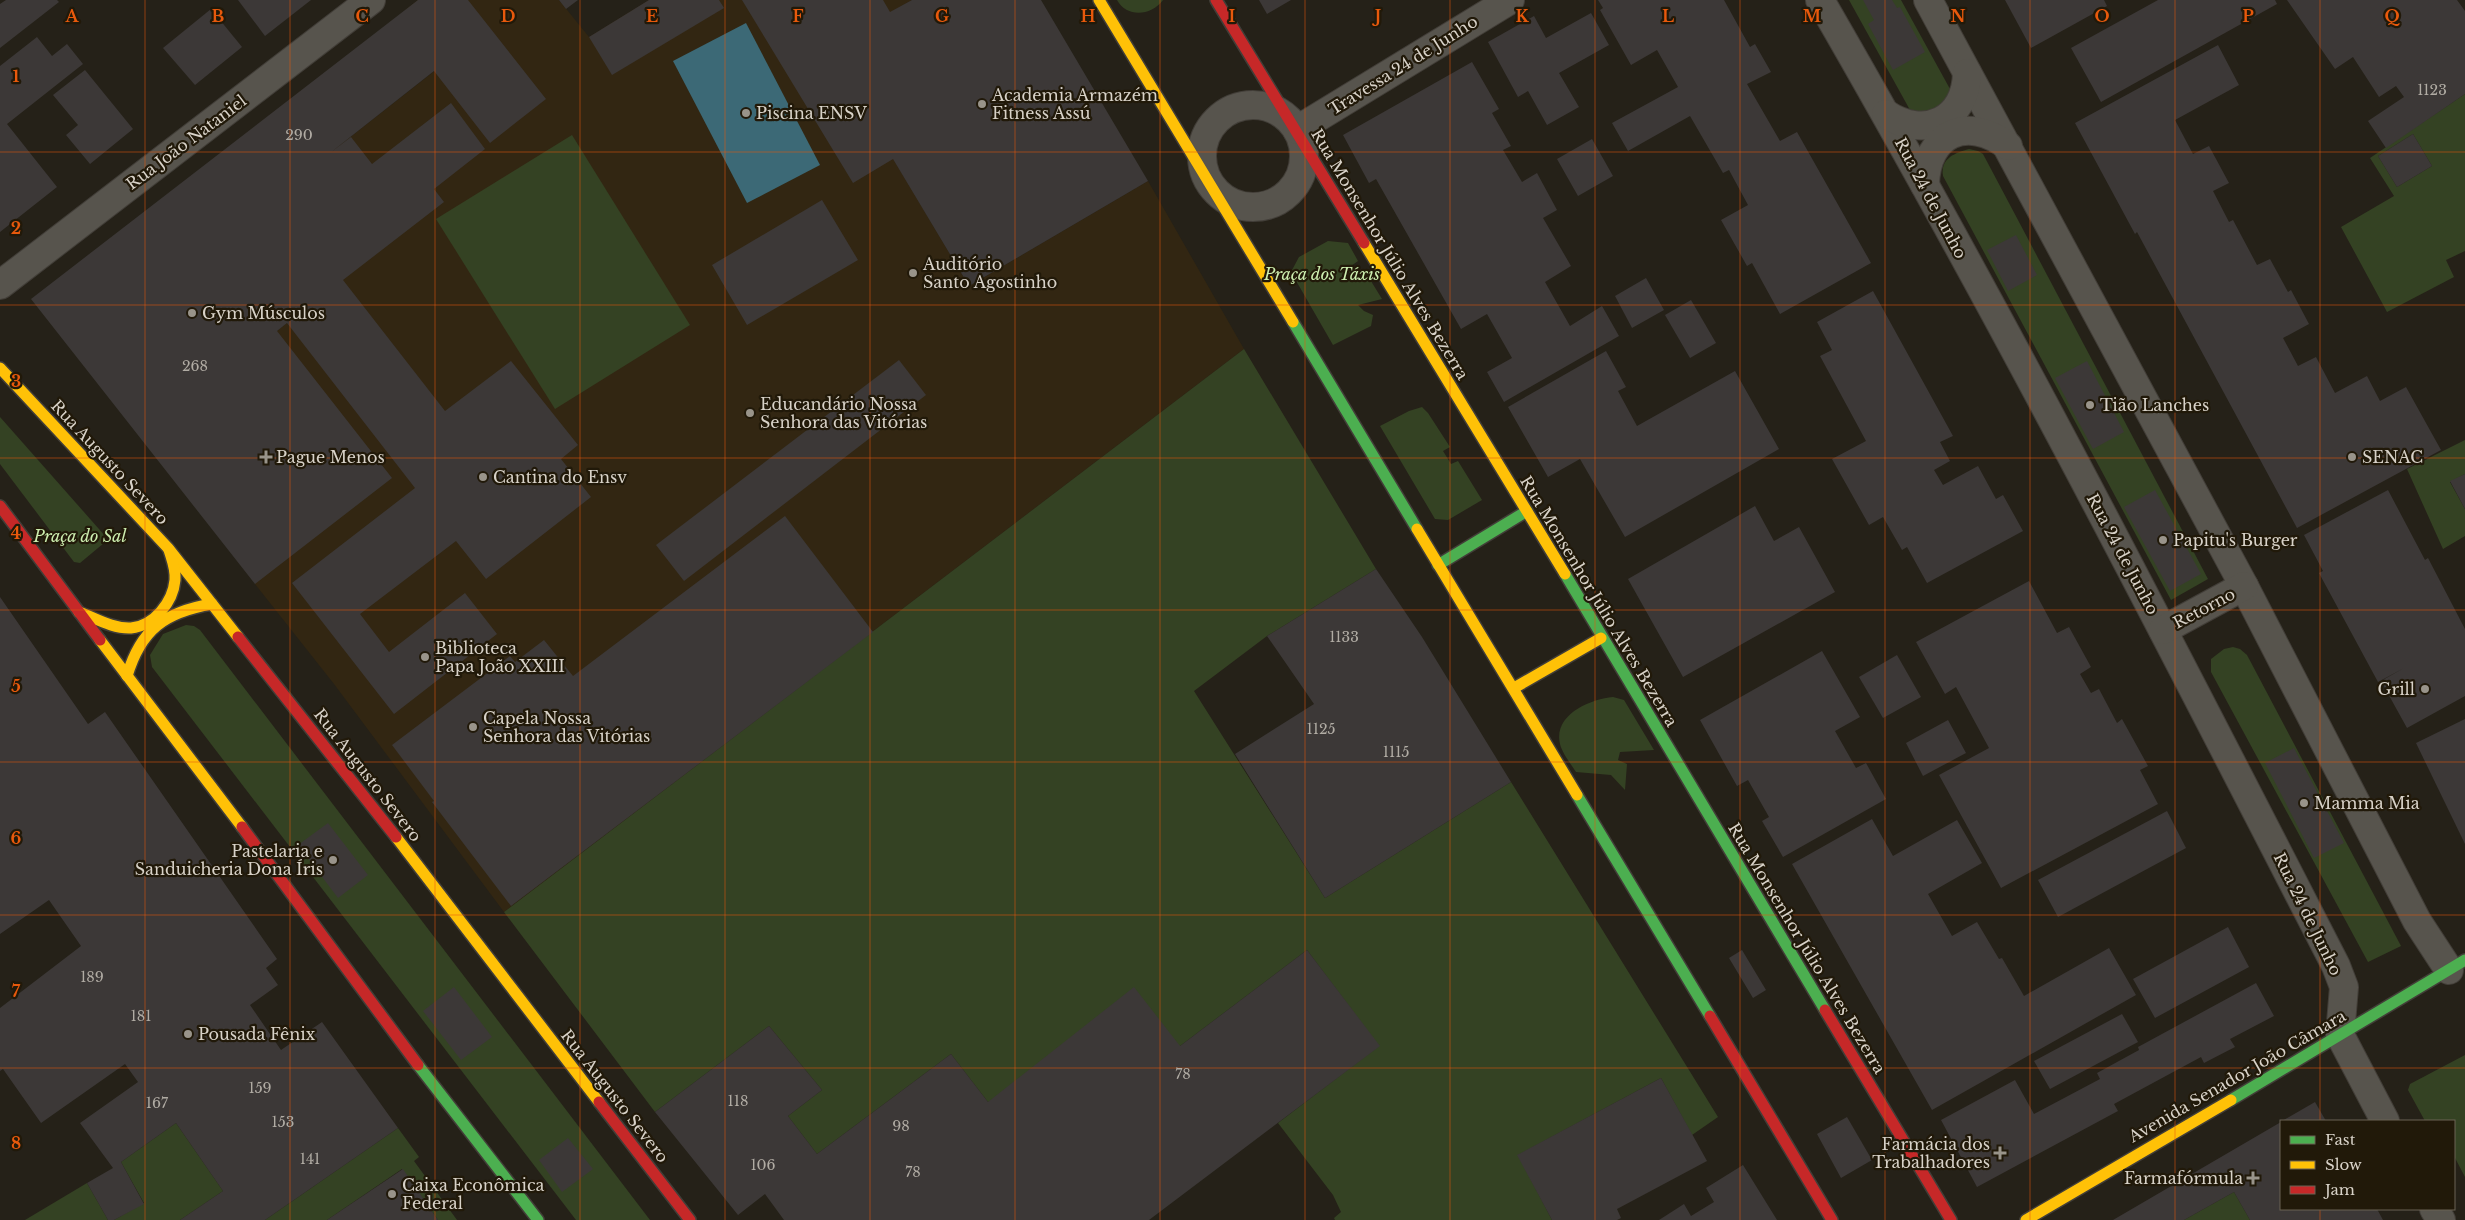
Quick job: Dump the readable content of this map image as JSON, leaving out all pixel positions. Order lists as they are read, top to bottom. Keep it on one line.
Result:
{"streets":{"street":["Travessa 24 de Junho","Rua João Nataniel","Rua 24 de Junho","Rua Monsenhor Júlio Alves Bezerra","Rua Augusto Severo","Retorno","Avenida Senador João Câmara"]},"crossings":[["Travessa 24 de Junho","Rua Monsenhor Júlio Alves Bezerra"],["Rua 24 de Junho","Retorno"],["Rua 24 de Junho","Avenida Senador João Câmara"]],"parks":["Praça dos Táxis","Praça do Sal"],"places":{"other":["Academia Armazém Fitness Assú","Piscina ENSV","Auditório Santo Agostinho","Gym Músculos","Tião Lanches","Educandário Nossa Senhora das Vitórias","SENAC","Cantina do Ensv","Papitu's Burger","Biblioteca Papa João XXIII","Grill","Capela Nossa Senhora das Vitórias","Mamma Mia","Pastelaria e Sanduicheria Dona Íris","Pousada Fênix","Caixa Econômica Federal"],"health":["Pague Menos","Farmácia dos Trabalhadores","Farmafórmula"]},"house_numbers":["1123","290","268","1133","1125","1115","189","181","78","159","118","167","153","98","141","106","78"],"legend":["Fast","Slow","Jam"],"grid":{"columns":["A","B","C","D","E","F","G","H","I","J","K","L","M","N","O","P","Q"],"rows":["1","2","3","4","5","6","7","8"]}}
